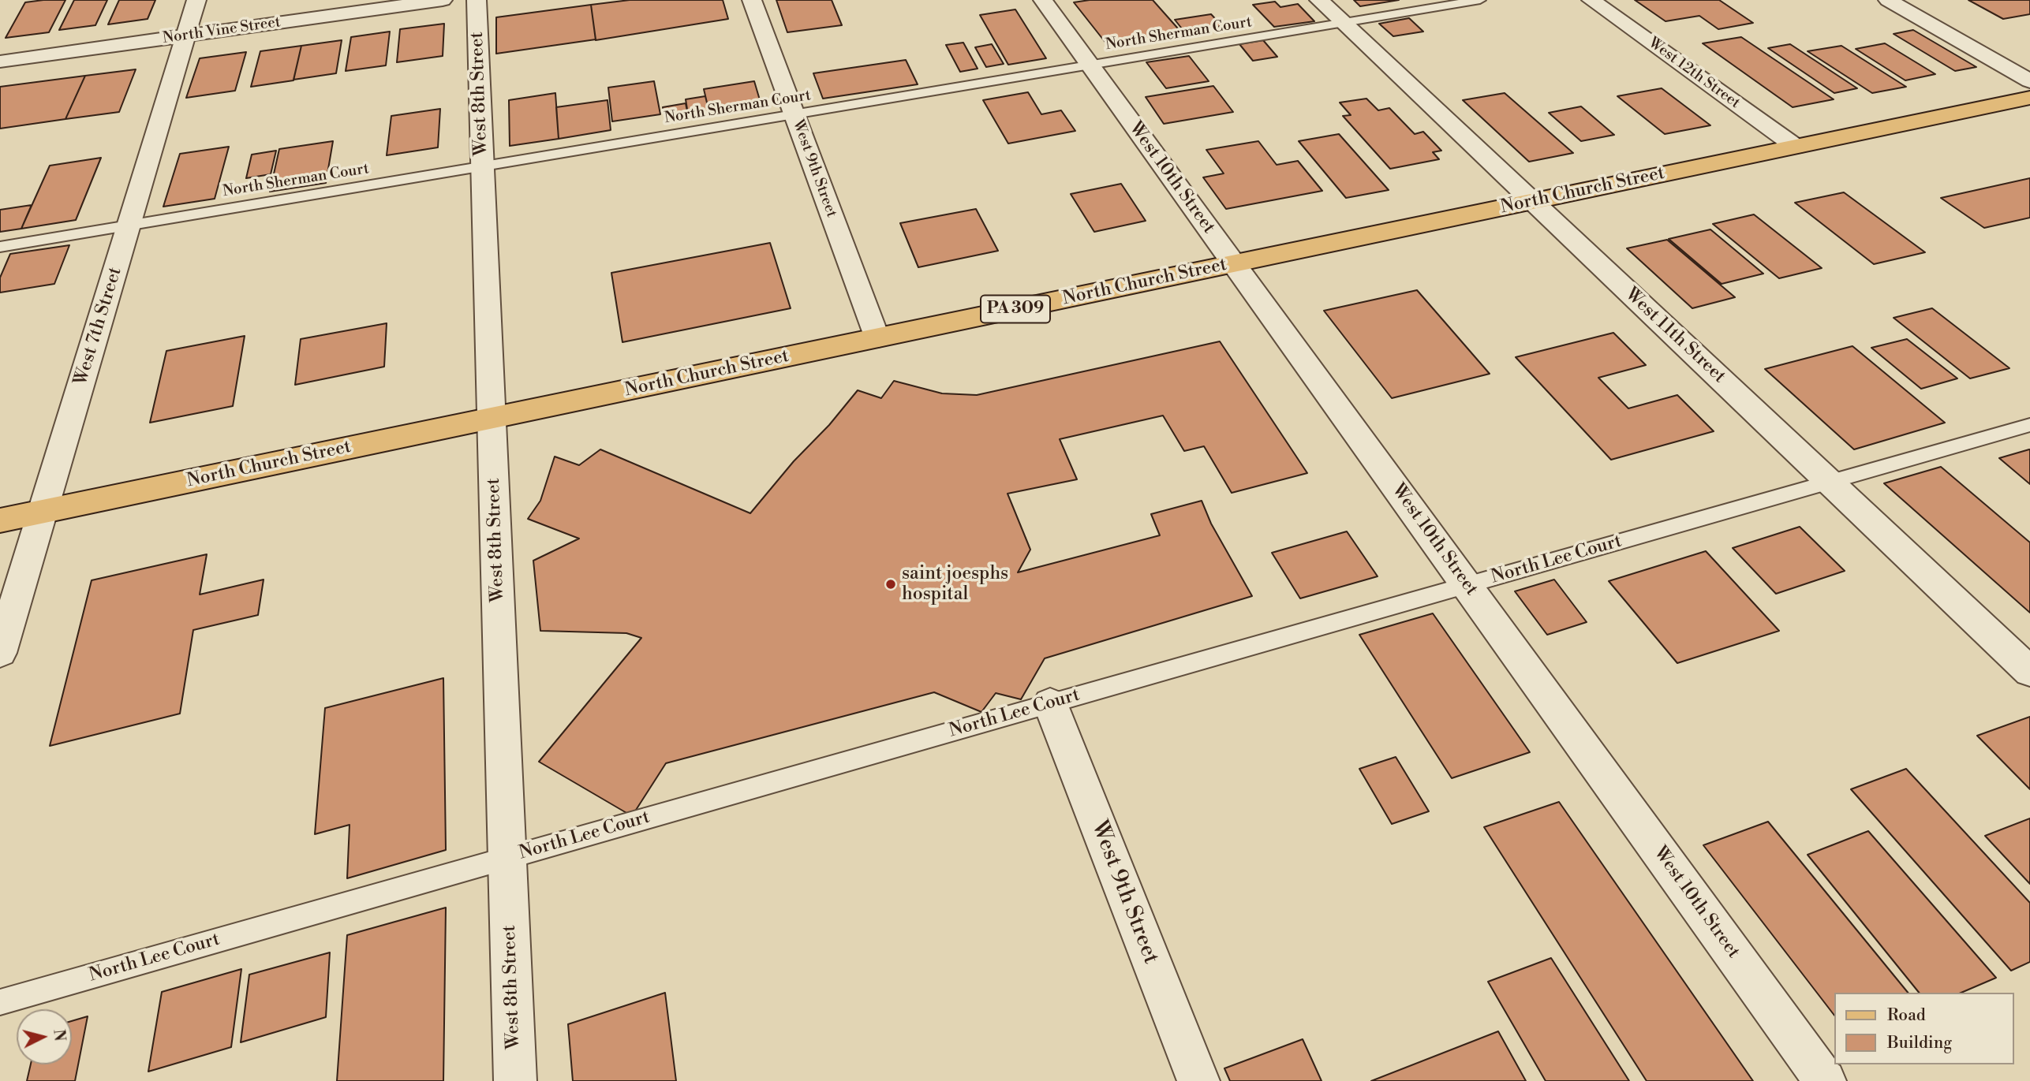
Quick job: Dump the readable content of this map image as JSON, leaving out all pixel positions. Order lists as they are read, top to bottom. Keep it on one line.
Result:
{"streets":{"main road":["North Church Street","PA 309"],"street":["North Vine Street","West 12th Street","West 8th Street","West 9th Street","West 10th Street","West 7th Street","West 11th Street"],"lane":["North Sherman Court","North Lee Court"]},"crossings":[["North Vine Street","West 7th Street"],["North Sherman Court","West 8th Street"],["North Sherman Court","West 9th Street"],["North Sherman Court","West 10th Street"],["North Sherman Court","West 7th Street"],["North Sherman Court","West 11th Street"],["West 12th Street","North Church Street"],["West 8th Street","North Church Street"],["West 8th Street","North Lee Court"],["West 9th Street","North Church Street"],["West 9th Street","North Lee Court"],["West 10th Street","North Church Street"],["West 10th Street","North Lee Court"],["North Church Street","West 7th Street"],["North Church Street","West 11th Street"],["West 11th Street","North Lee Court"]],"places":["saint joesphs hospital"],"legend":["Road","Building"],"north":"right"}
